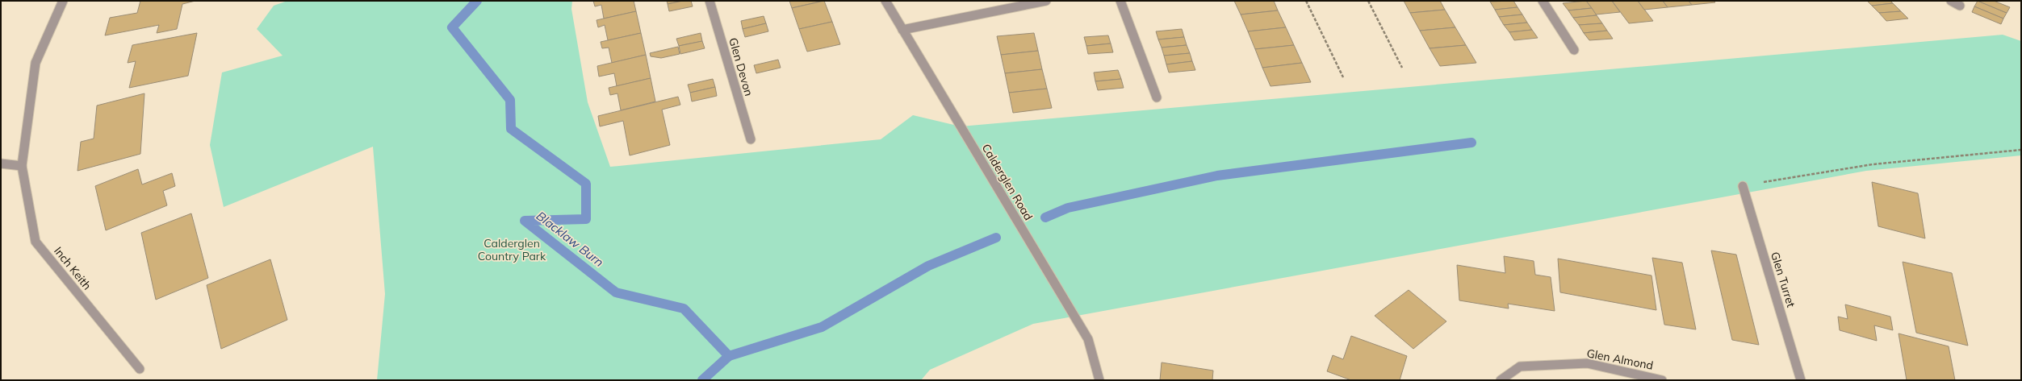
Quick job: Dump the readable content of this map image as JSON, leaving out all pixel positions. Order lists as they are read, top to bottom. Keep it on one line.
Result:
{"streets":{"street":["Glen Devon","Calderglen Road","Inch Keith","Glen Turret","Glen Almond"]},"water":["Blacklaw Burn"],"parks":["Calderglen Country Park"]}
